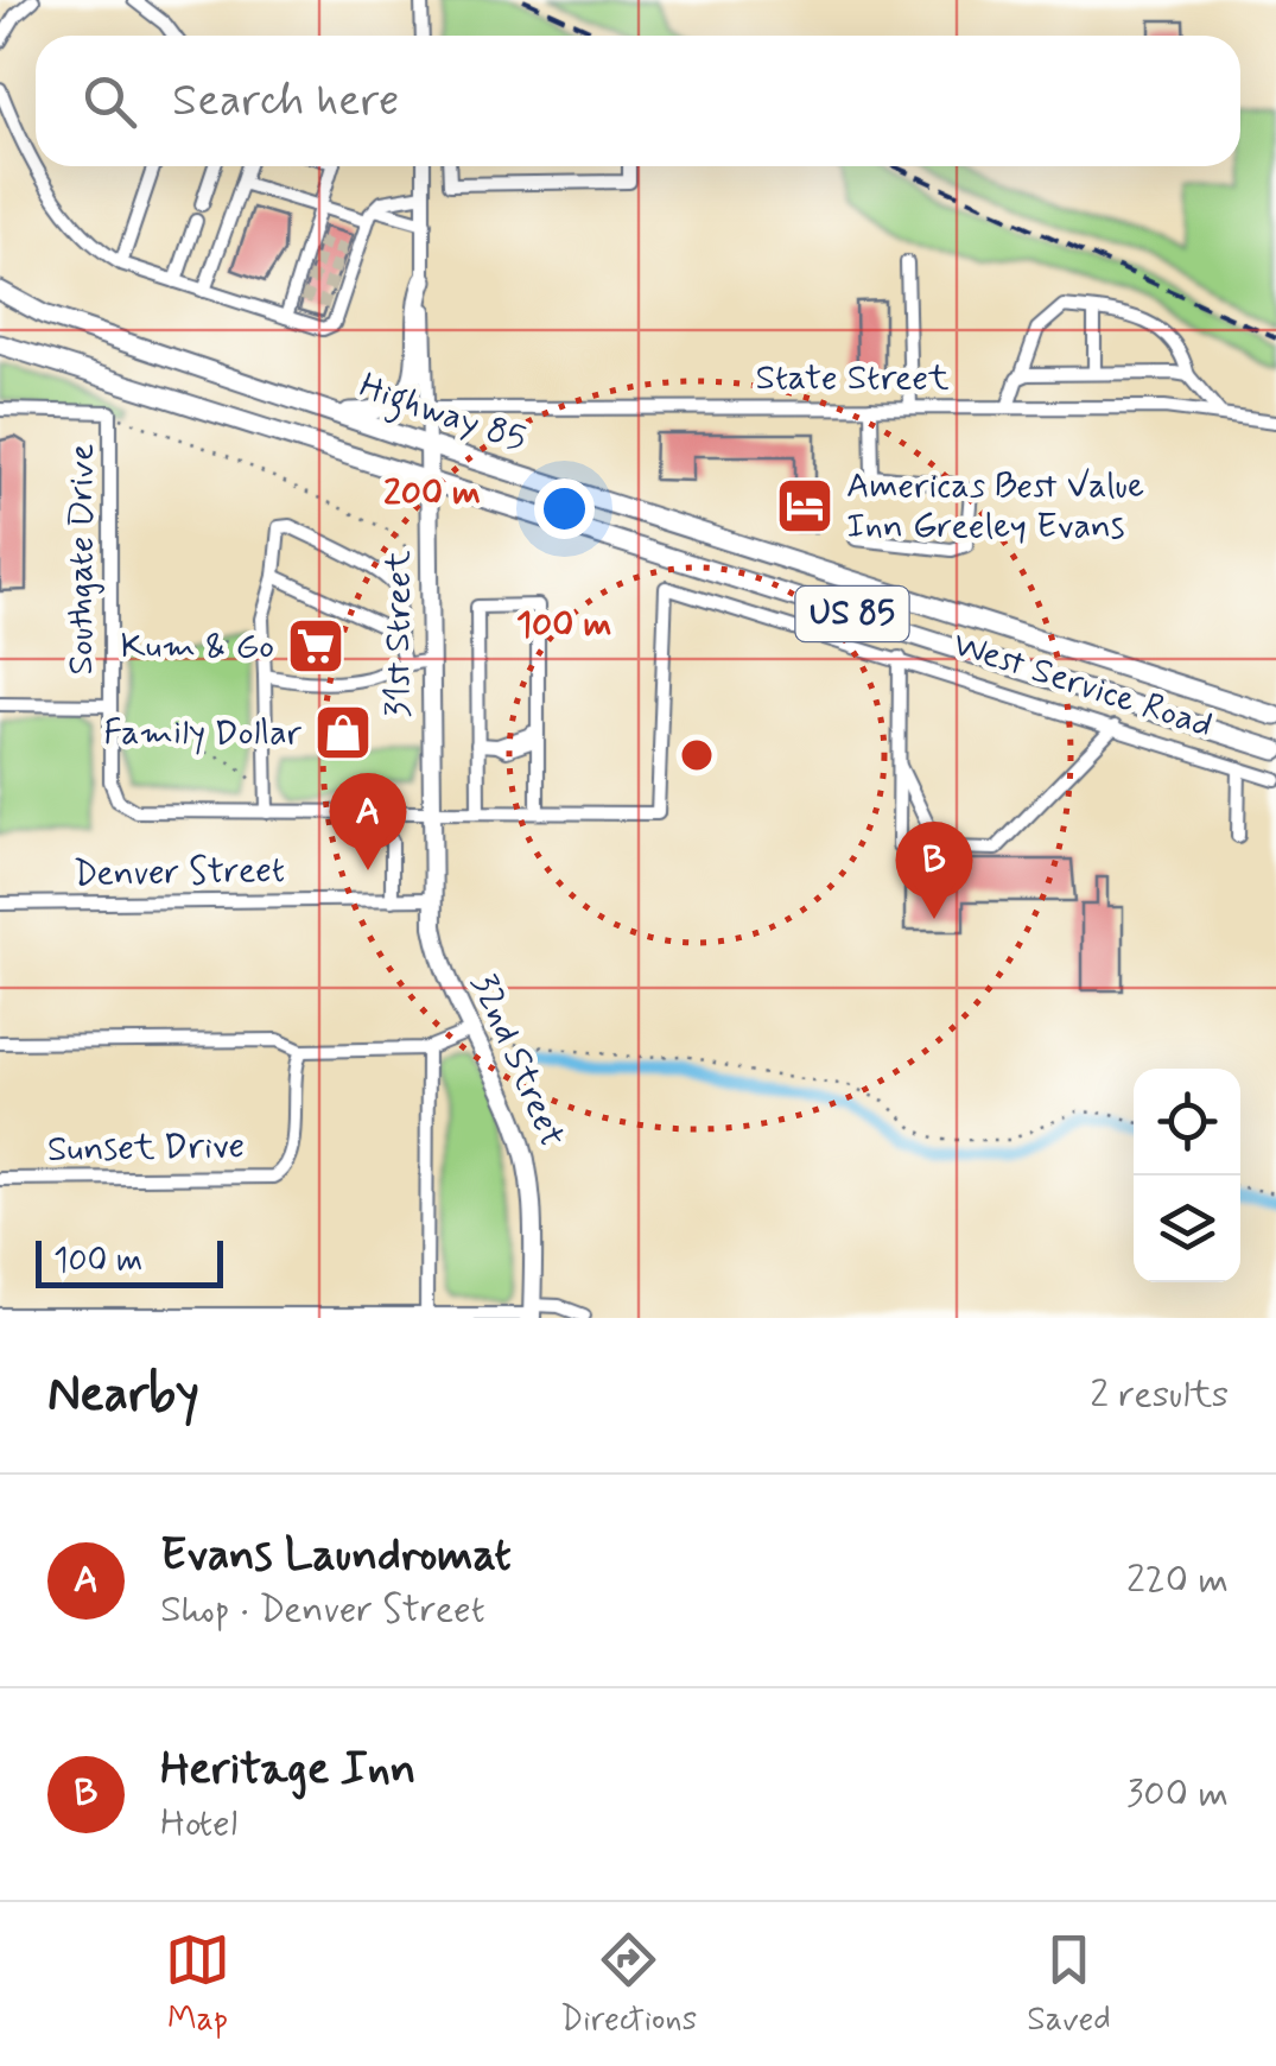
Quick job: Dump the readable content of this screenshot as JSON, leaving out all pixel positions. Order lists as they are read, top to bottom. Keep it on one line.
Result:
{"streets":{"highway":["Highway 85","US 85"],"main road":["31st Street","32nd Street"],"street":["State Street","Southgate Drive","West Service Road","Denver Street","Sunset Drive"]},"crossings":[["State Street","31st Street"],["Highway 85","31st Street"],["Southgate Drive","31st Street"],["Southgate Drive","West Service Road"],["31st Street","Denver Street"],["31st Street","32nd Street"],["Denver Street","32nd Street"]],"places":{"hotel":["Americas Best Value Inn Greeley Evans"],"supermarket":["Kum & Go"],"shop":["Family Dollar"]},"scale_bar":"100 m","page":{"search":"Search here","pins":["A","B"],"scale":"100 m","heading":["Nearby","2 results"],"list":[{"mark":"A","name":"Evans Laundromat","note":"Shop · Denver Street","value":"220 m"},{"mark":"B","name":"Heritage Inn","note":"Hotel","value":"300 m"}],"nav":["Map","Directions","Saved"]},"rings":["200 m","100 m"]}
